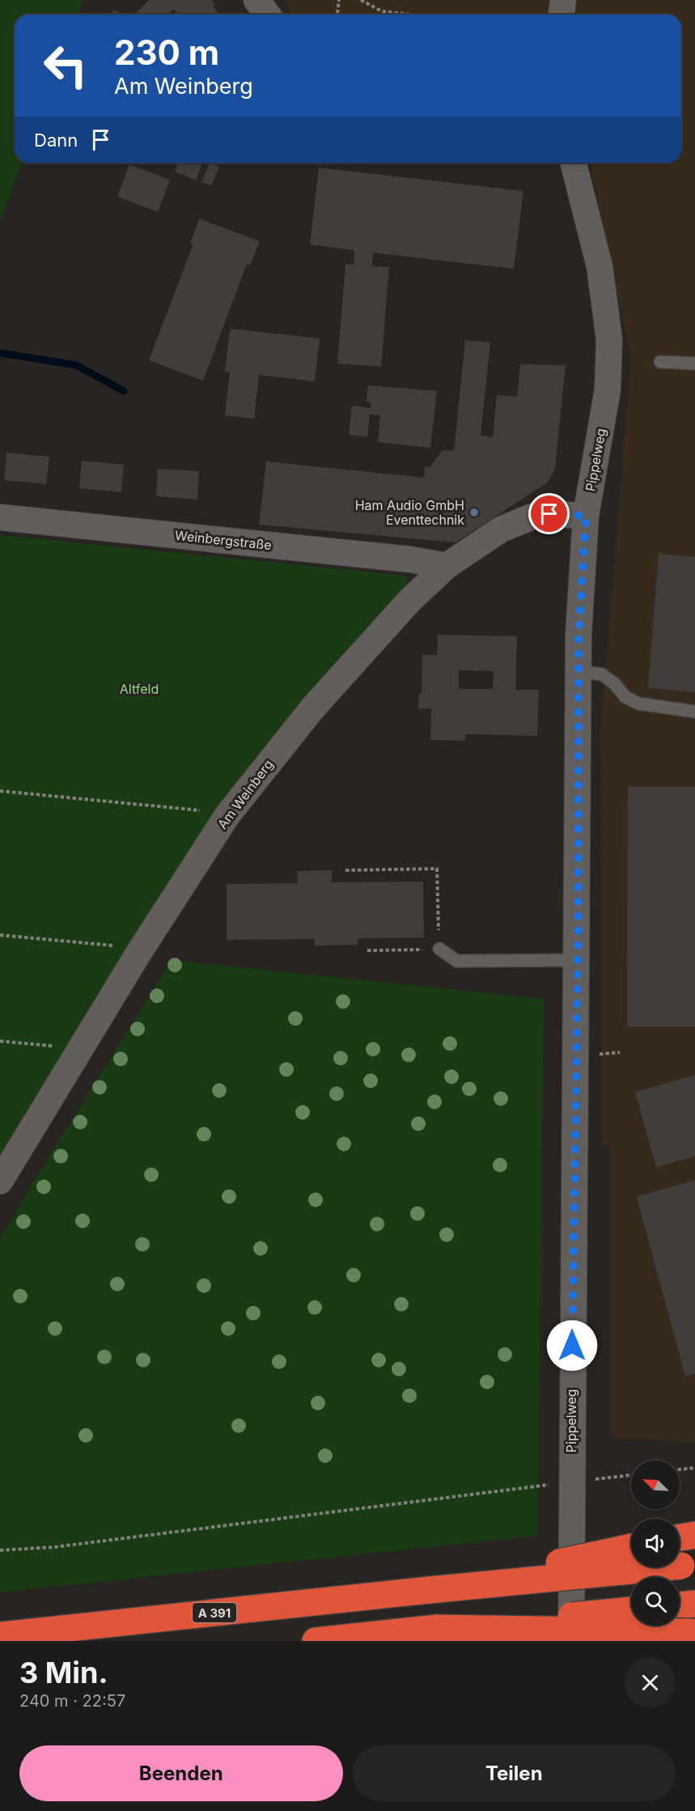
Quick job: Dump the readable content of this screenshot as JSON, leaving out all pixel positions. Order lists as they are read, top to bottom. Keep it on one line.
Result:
{"streets":{"highway":["A 391"],"street":["Pippelweg","Weinbergstraße","Am Weinberg"]},"crossings":[["Pippelweg","Am Weinberg"],["Weinbergstraße","Am Weinberg"]],"parks":["Altfeld"],"places":["Ham Audio GmbH Eventtechnik"],"north":"top left","page":{"turn":["230 m","Am Weinberg"],"then":"Dann","heading":["3 Min.","240 m · 22:57"],"buttons":["Beenden","Teilen"]}}
